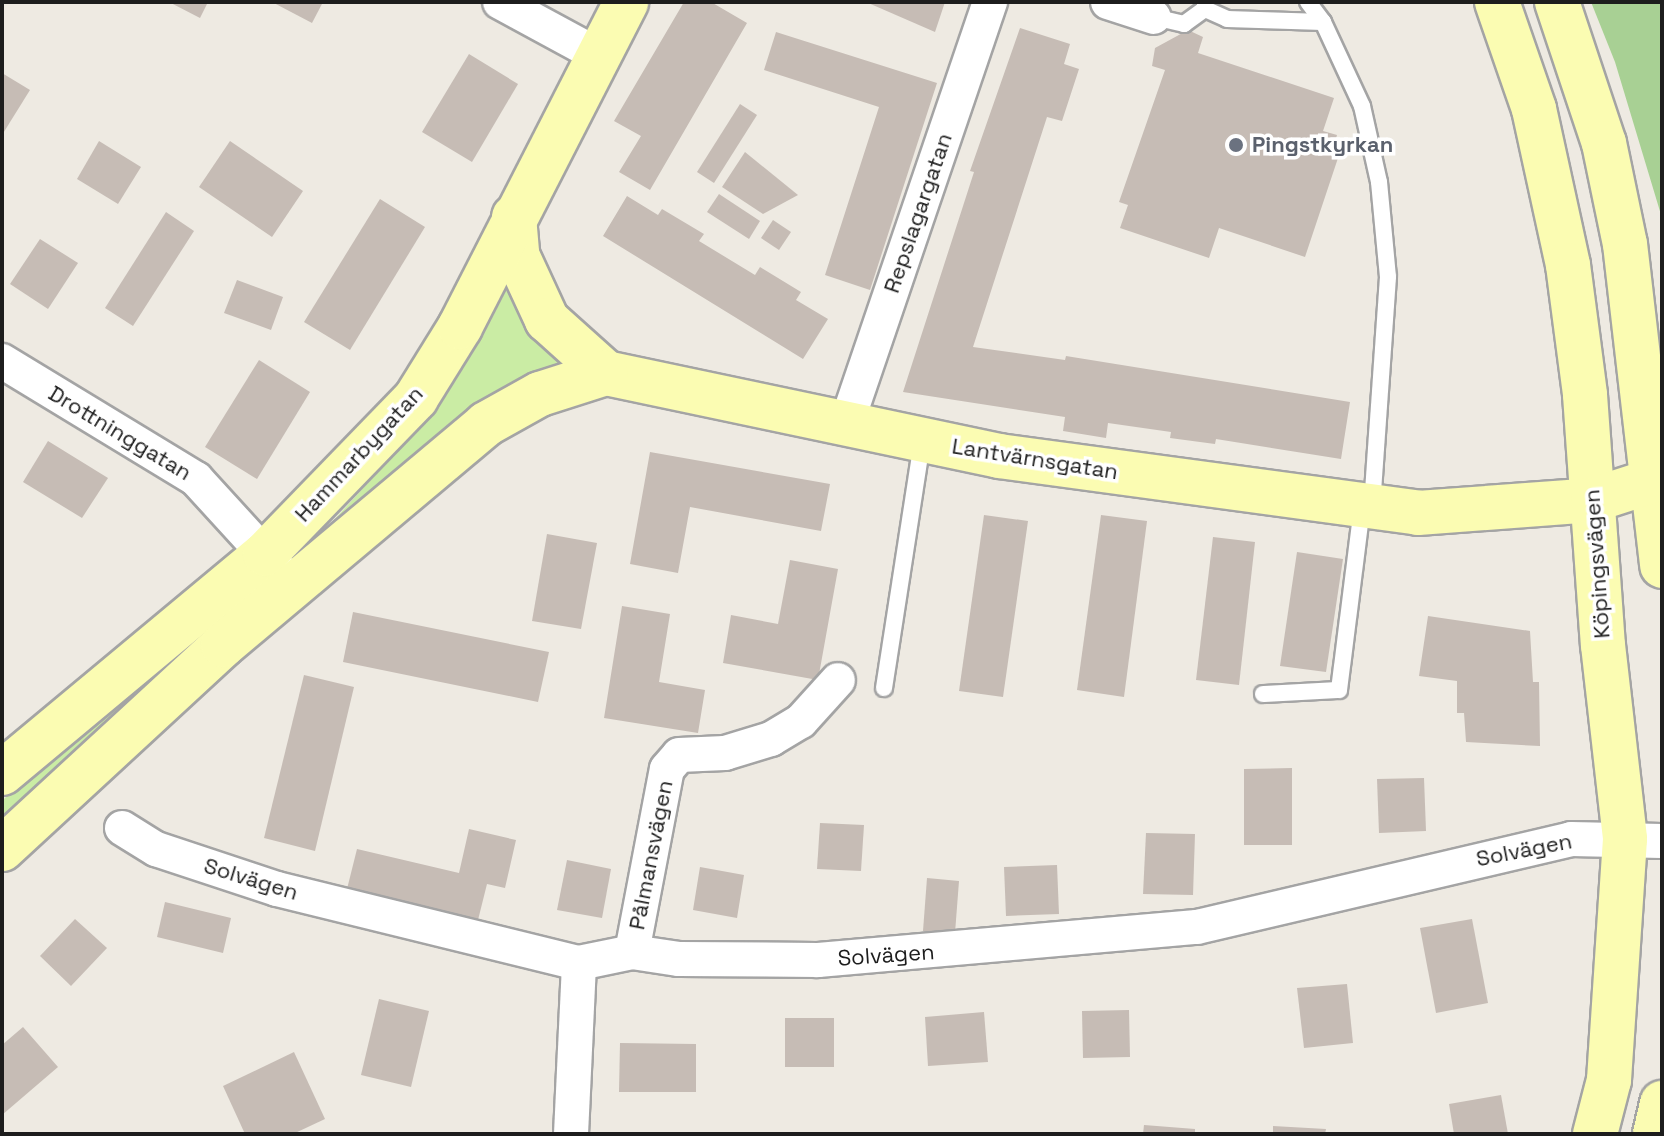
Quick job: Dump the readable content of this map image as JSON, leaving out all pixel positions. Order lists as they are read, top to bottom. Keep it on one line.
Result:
{"streets":{"main road":["Hammarbygatan","Lantvärnsgatan","Köpingsvägen"],"street":["Repslagargatan","Drottninggatan","Solvägen","Pålmansvägen"]},"crossings":[["Repslagargatan","Lantvärnsgatan"],["Drottninggatan","Hammarbygatan"],["Hammarbygatan","Lantvärnsgatan"],["Lantvärnsgatan","Köpingsvägen"],["Köpingsvägen","Solvägen"],["Solvägen","Pålmansvägen"]],"places":["Pingstkyrkan"]}
